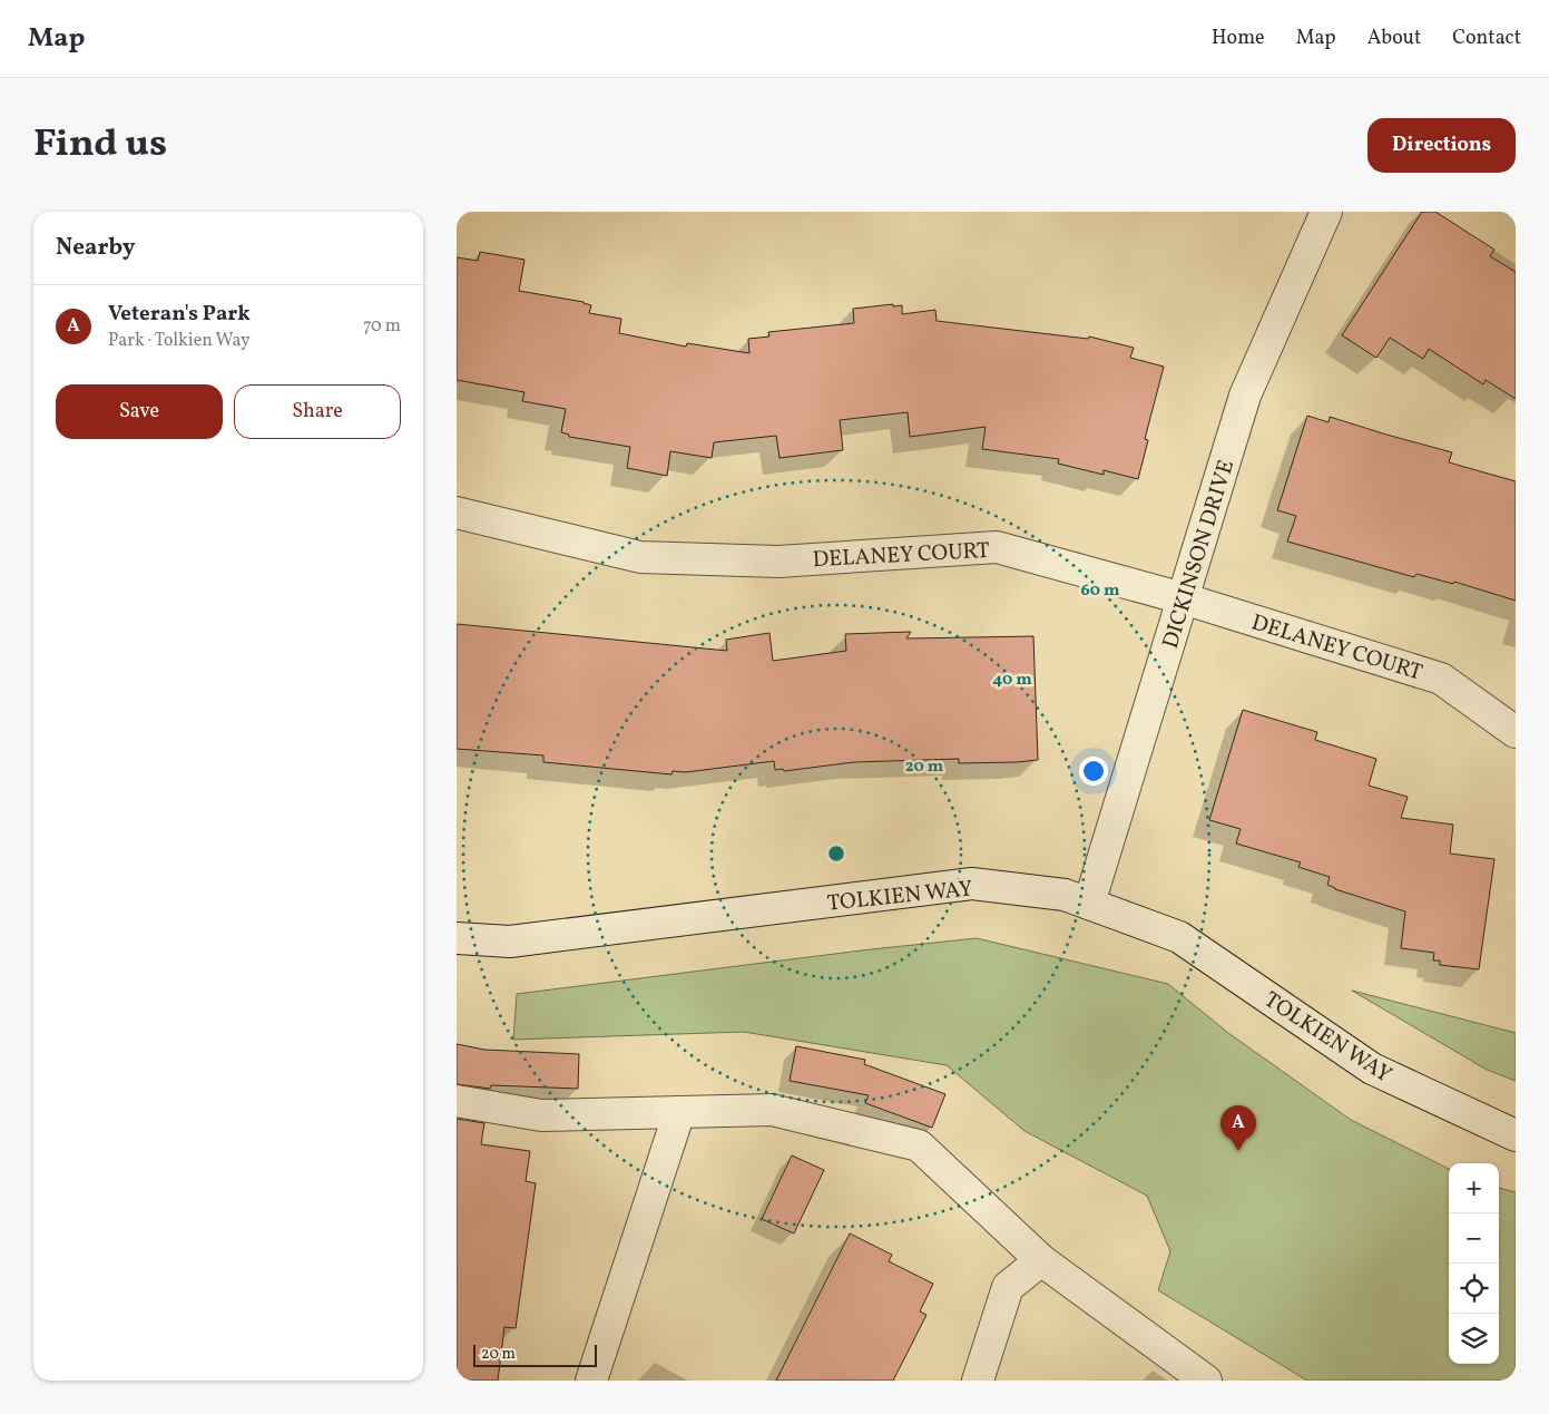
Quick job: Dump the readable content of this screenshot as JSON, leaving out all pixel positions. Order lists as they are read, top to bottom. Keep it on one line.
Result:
{"streets":{"street":["DELANEY COURT","DICKINSON DRIVE","TOLKIEN WAY"]},"crossings":[["DELANEY COURT","DICKINSON DRIVE"],["DICKINSON DRIVE","TOLKIEN WAY"]],"scale_bar":"20 m","page":{"header":"Map","nav":["Home","Map","About","Contact"],"title":"Find us","buttons":["Directions",["Save","Share"]],"heading":"Nearby","list":[{"mark":"A","name":"Veteran's Park","note":"Park · Tolkien Way","value":"70 m"}],"pins":"A","map_buttons":["+","−"],"scale":"20 m"},"rings":["60 m","40 m","20 m"]}
